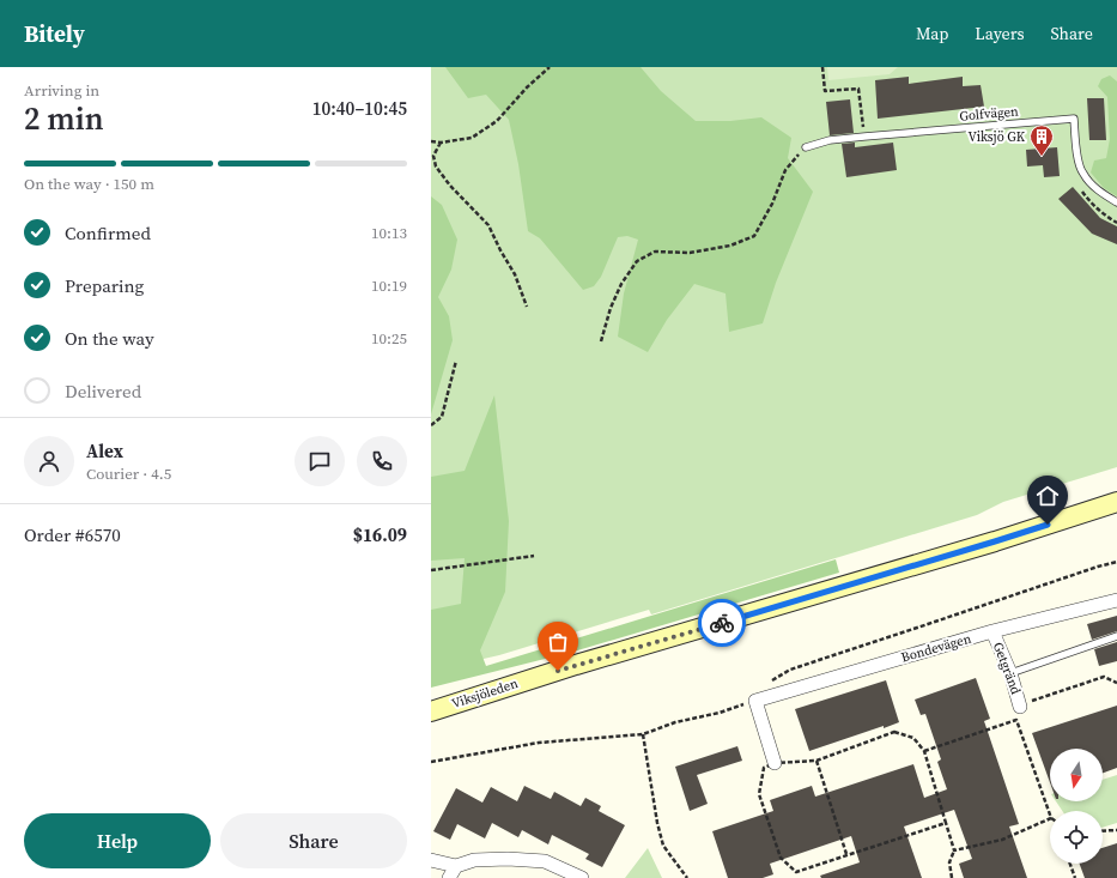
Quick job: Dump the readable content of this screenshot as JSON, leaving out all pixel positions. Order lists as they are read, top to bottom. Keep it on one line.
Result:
{"streets":{"main road":["Viksjöleden"],"street":["Bondevägen","Getgränd"],"lane":["Golfvägen"]},"crossings":[["Bondevägen","Getgränd"]],"places":{"building":["Viksjö GK"]},"north":"bottom","page":{"header":"Bitely","nav":["Map","Layers","Share"],"heading":["2 min","Arriving in","10:40–10:45"],"panel":["Alex","Courier · 4.5","Order #6570","$16.09"],"bar":"On the way · 150 m","list":[["Confirmed","10:13"],["Preparing","10:19"],["On the way","10:25"],"Delivered"],"buttons":["Help","Share"]}}
